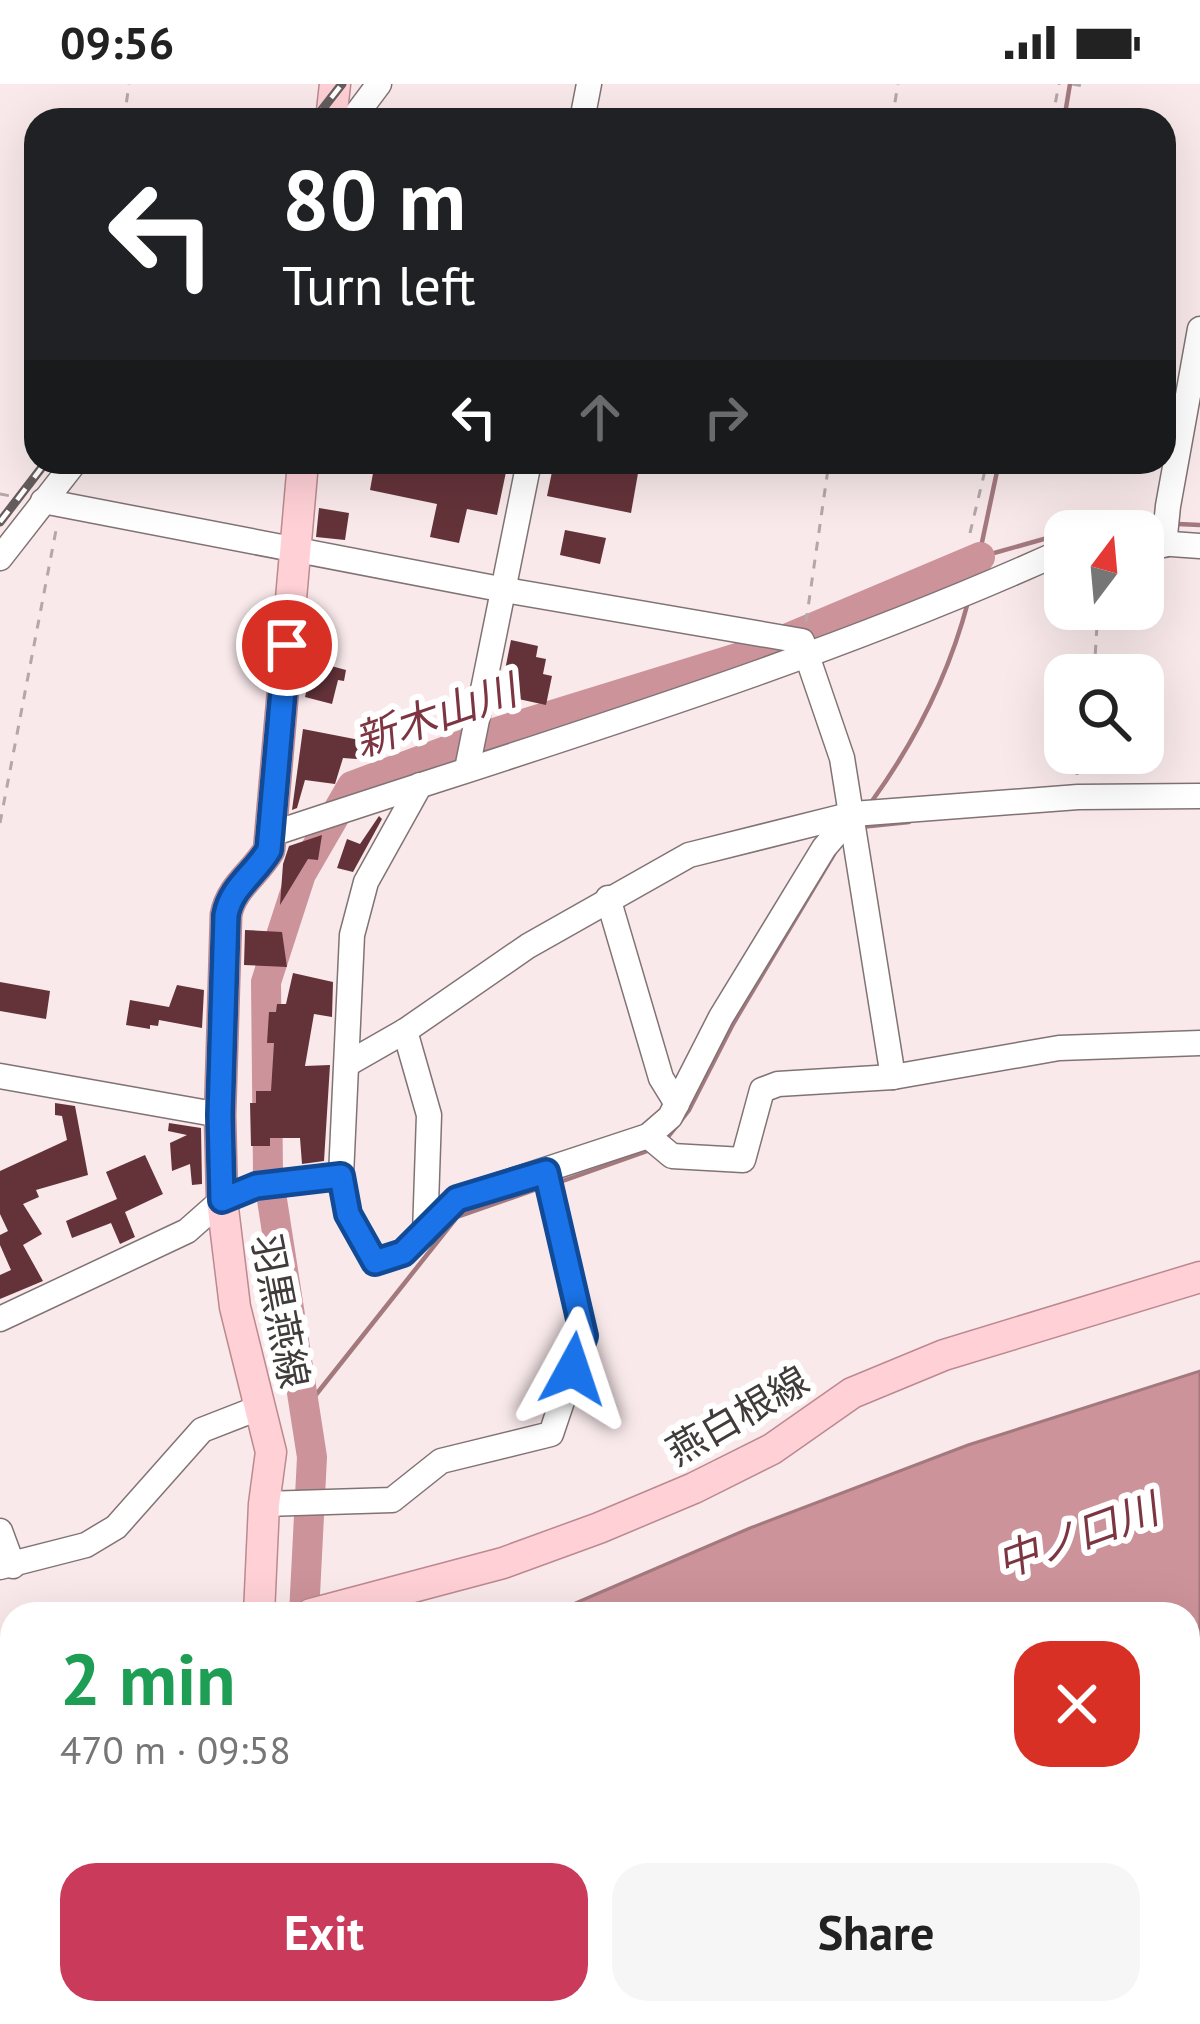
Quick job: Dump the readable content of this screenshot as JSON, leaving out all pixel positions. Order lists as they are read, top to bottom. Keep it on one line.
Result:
{"streets":{"main road":["羽黒燕線","燕白根線"]},"water":["新木山川","中ノ口川"],"north":"top","page":{"status":"09:56","turn":["80 m","Turn left"],"heading":["2 min","470 m · 09:58"],"buttons":["Exit","Share"]}}
